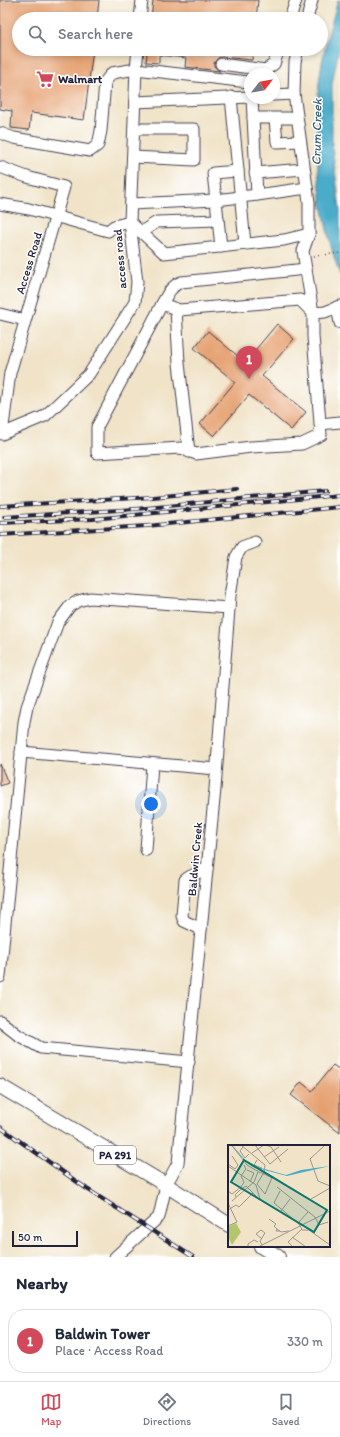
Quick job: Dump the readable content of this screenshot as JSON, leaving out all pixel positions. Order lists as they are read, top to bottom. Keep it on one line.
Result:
{"streets":{"main road":["PA 291"],"street":["access road","Access Road","Baldwin Creek"]},"crossings":[["access road","Access Road"],["Baldwin Creek","PA 291"]],"water":["Crum Creek"],"places":{"supermarket":["Walmart"]},"scale_bar":"50 m","north":"top right","page":{"search":"Search here","pins":"1","scale":"50 m","heading":"Nearby","list":[{"mark":"1","name":"Baldwin Tower","note":"Place · Access Road","value":"330 m"}],"nav":["Map","Directions","Saved"]}}
